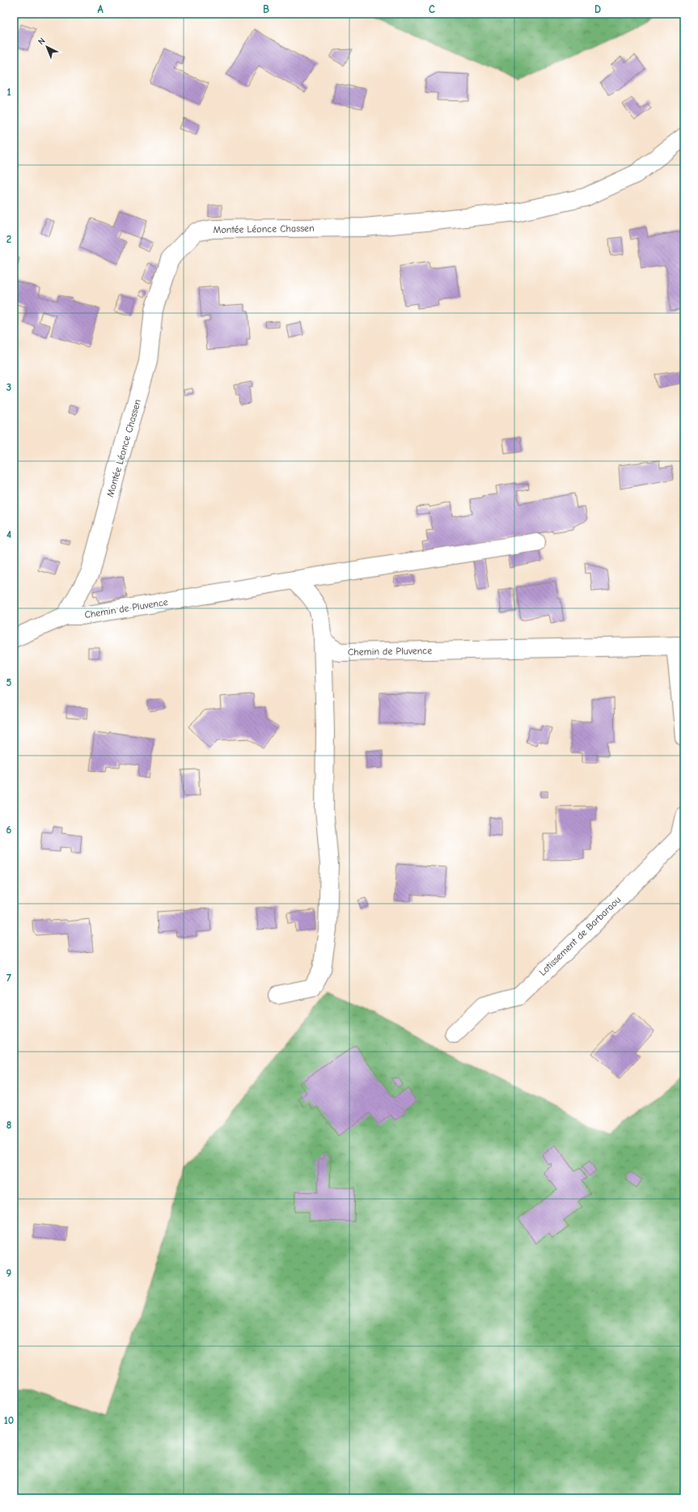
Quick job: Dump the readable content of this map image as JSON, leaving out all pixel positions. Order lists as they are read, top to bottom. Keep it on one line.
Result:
{"streets":{"street":["Montée Léonce Chassen","Chemin de Pluvence","Lotissement de Barbaraou"]},"crossings":[["Montée Léonce Chassen","Chemin de Pluvence"]],"north":"top left","grid":{"columns":["A","B","C","D"],"rows":["1","2","3","4","5","6","7","8","9","10"]}}
